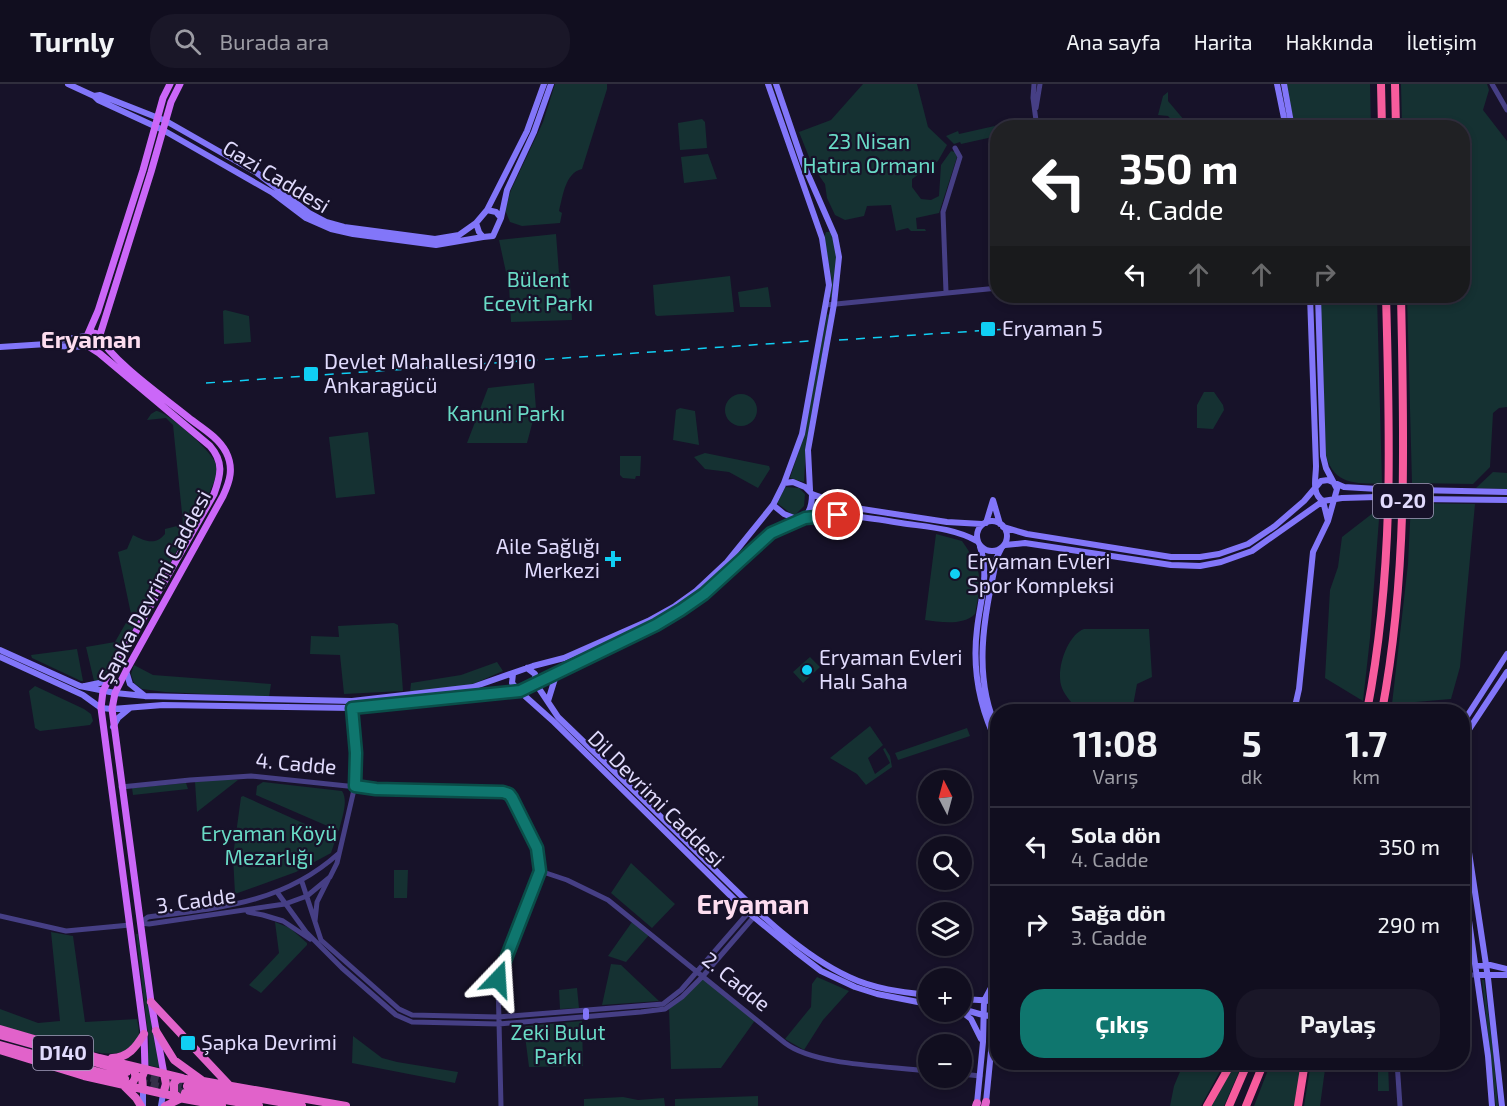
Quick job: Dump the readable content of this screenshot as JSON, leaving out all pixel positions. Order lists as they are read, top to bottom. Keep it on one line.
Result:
{"streets":{"highway":["O-20","D140"],"main road":["Gazi Caddesi","Şapka Devrimi Caddesi","Dil Devrimi Caddesi"],"street":["4. Cadde","3. Cadde","2. Cadde"]},"crossings":[["Şapka Devrimi Caddesi","4. Cadde"],["Şapka Devrimi Caddesi","3. Cadde"],["4. Cadde","2. Cadde"]],"districts":["Eryaman","Eryaman"],"parks":["23 Nisan Hatıra Ormanı","Bülent Ecevit Parkı","Kanuni Parkı","Eryaman Köyü Mezarlığı","Zeki Bulut Parkı"],"places":{"transit":["Eryaman 5","Devlet Mahallesi/1910 Ankaragücü","Şapka Devrimi"],"health":["Aile Sağlığı Merkezi"],"other":["Eryaman Evleri Spor Kompleksi","Eryaman Evleri Halı Saha"]},"north":"top","page":{"header":"Turnly","search":"Burada ara","nav":["Ana sayfa","Harita","Hakkında","İletişim"],"turn":["350 m","4. Cadde"],"eta":["11:08","Varış","5","dk","1.7","km"],"map_buttons":["+","−"],"list":[{"name":"Sola dön","note":"4. Cadde","value":"350 m"},{"name":"Sağa dön","note":"3. Cadde","value":"290 m"}],"buttons":["Çıkış","Paylaş"]}}
